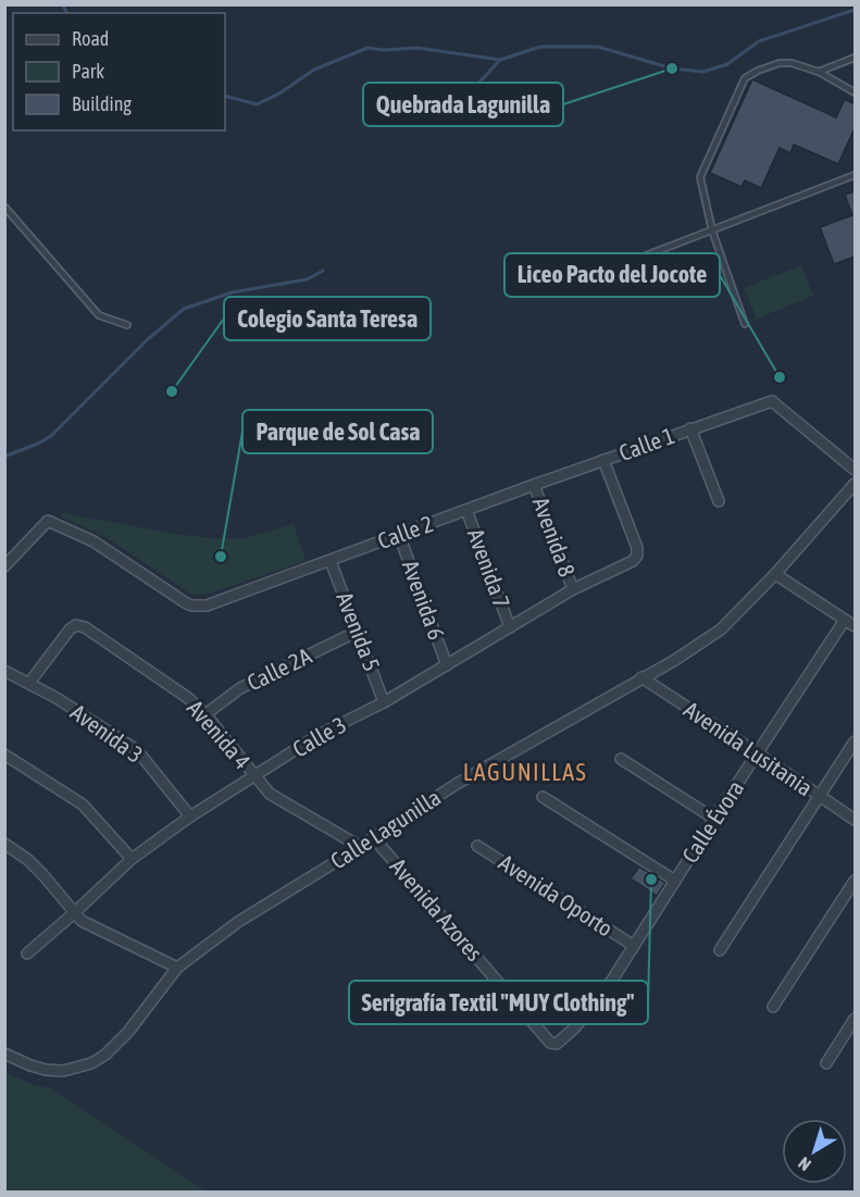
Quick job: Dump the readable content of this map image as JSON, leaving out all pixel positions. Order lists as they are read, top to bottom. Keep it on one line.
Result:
{"streets":{"street":["Calle 1","Calle 2","Avenida 8","Avenida 7","Avenida 6","Avenida 5","Calle 2A","Avenida 3","Avenida 4","Calle 3","Avenida Lusitania","Calle Évora","Calle Lagunilla","Avenida Oporto","Avenida Azores"]},"crossings":[["Calle 1","Calle 2"],["Calle 1","Calle 3"],["Calle 2","Avenida 8"],["Calle 2","Avenida 7"],["Calle 2","Avenida 6"],["Calle 2","Avenida 5"],["Calle 2","Calle 3"],["Avenida 8","Calle 3"],["Avenida 7","Calle 3"],["Avenida 6","Calle 3"],["Avenida 5","Calle 2A"],["Avenida 5","Calle 3"],["Calle 2A","Avenida 4"],["Avenida 3","Avenida 4"],["Avenida 3","Calle 3"],["Avenida 4","Calle 3"],["Avenida 4","Calle Lagunilla"],["Avenida Lusitania","Calle Évora"],["Avenida Lusitania","Calle Lagunilla"],["Calle Évora","Avenida Oporto"],["Calle Évora","Avenida Azores"],["Calle Lagunilla","Avenida Azores"]],"districts":["LAGUNILLAS"],"places":["Quebrada Lagunilla","Liceo Pacto del Jocote","Colegio Santa Teresa","Parque de Sol Casa","Serigrafía Textil \"MUY Clothing\""],"legend":["Road","Park","Building"],"north":"bottom left"}
